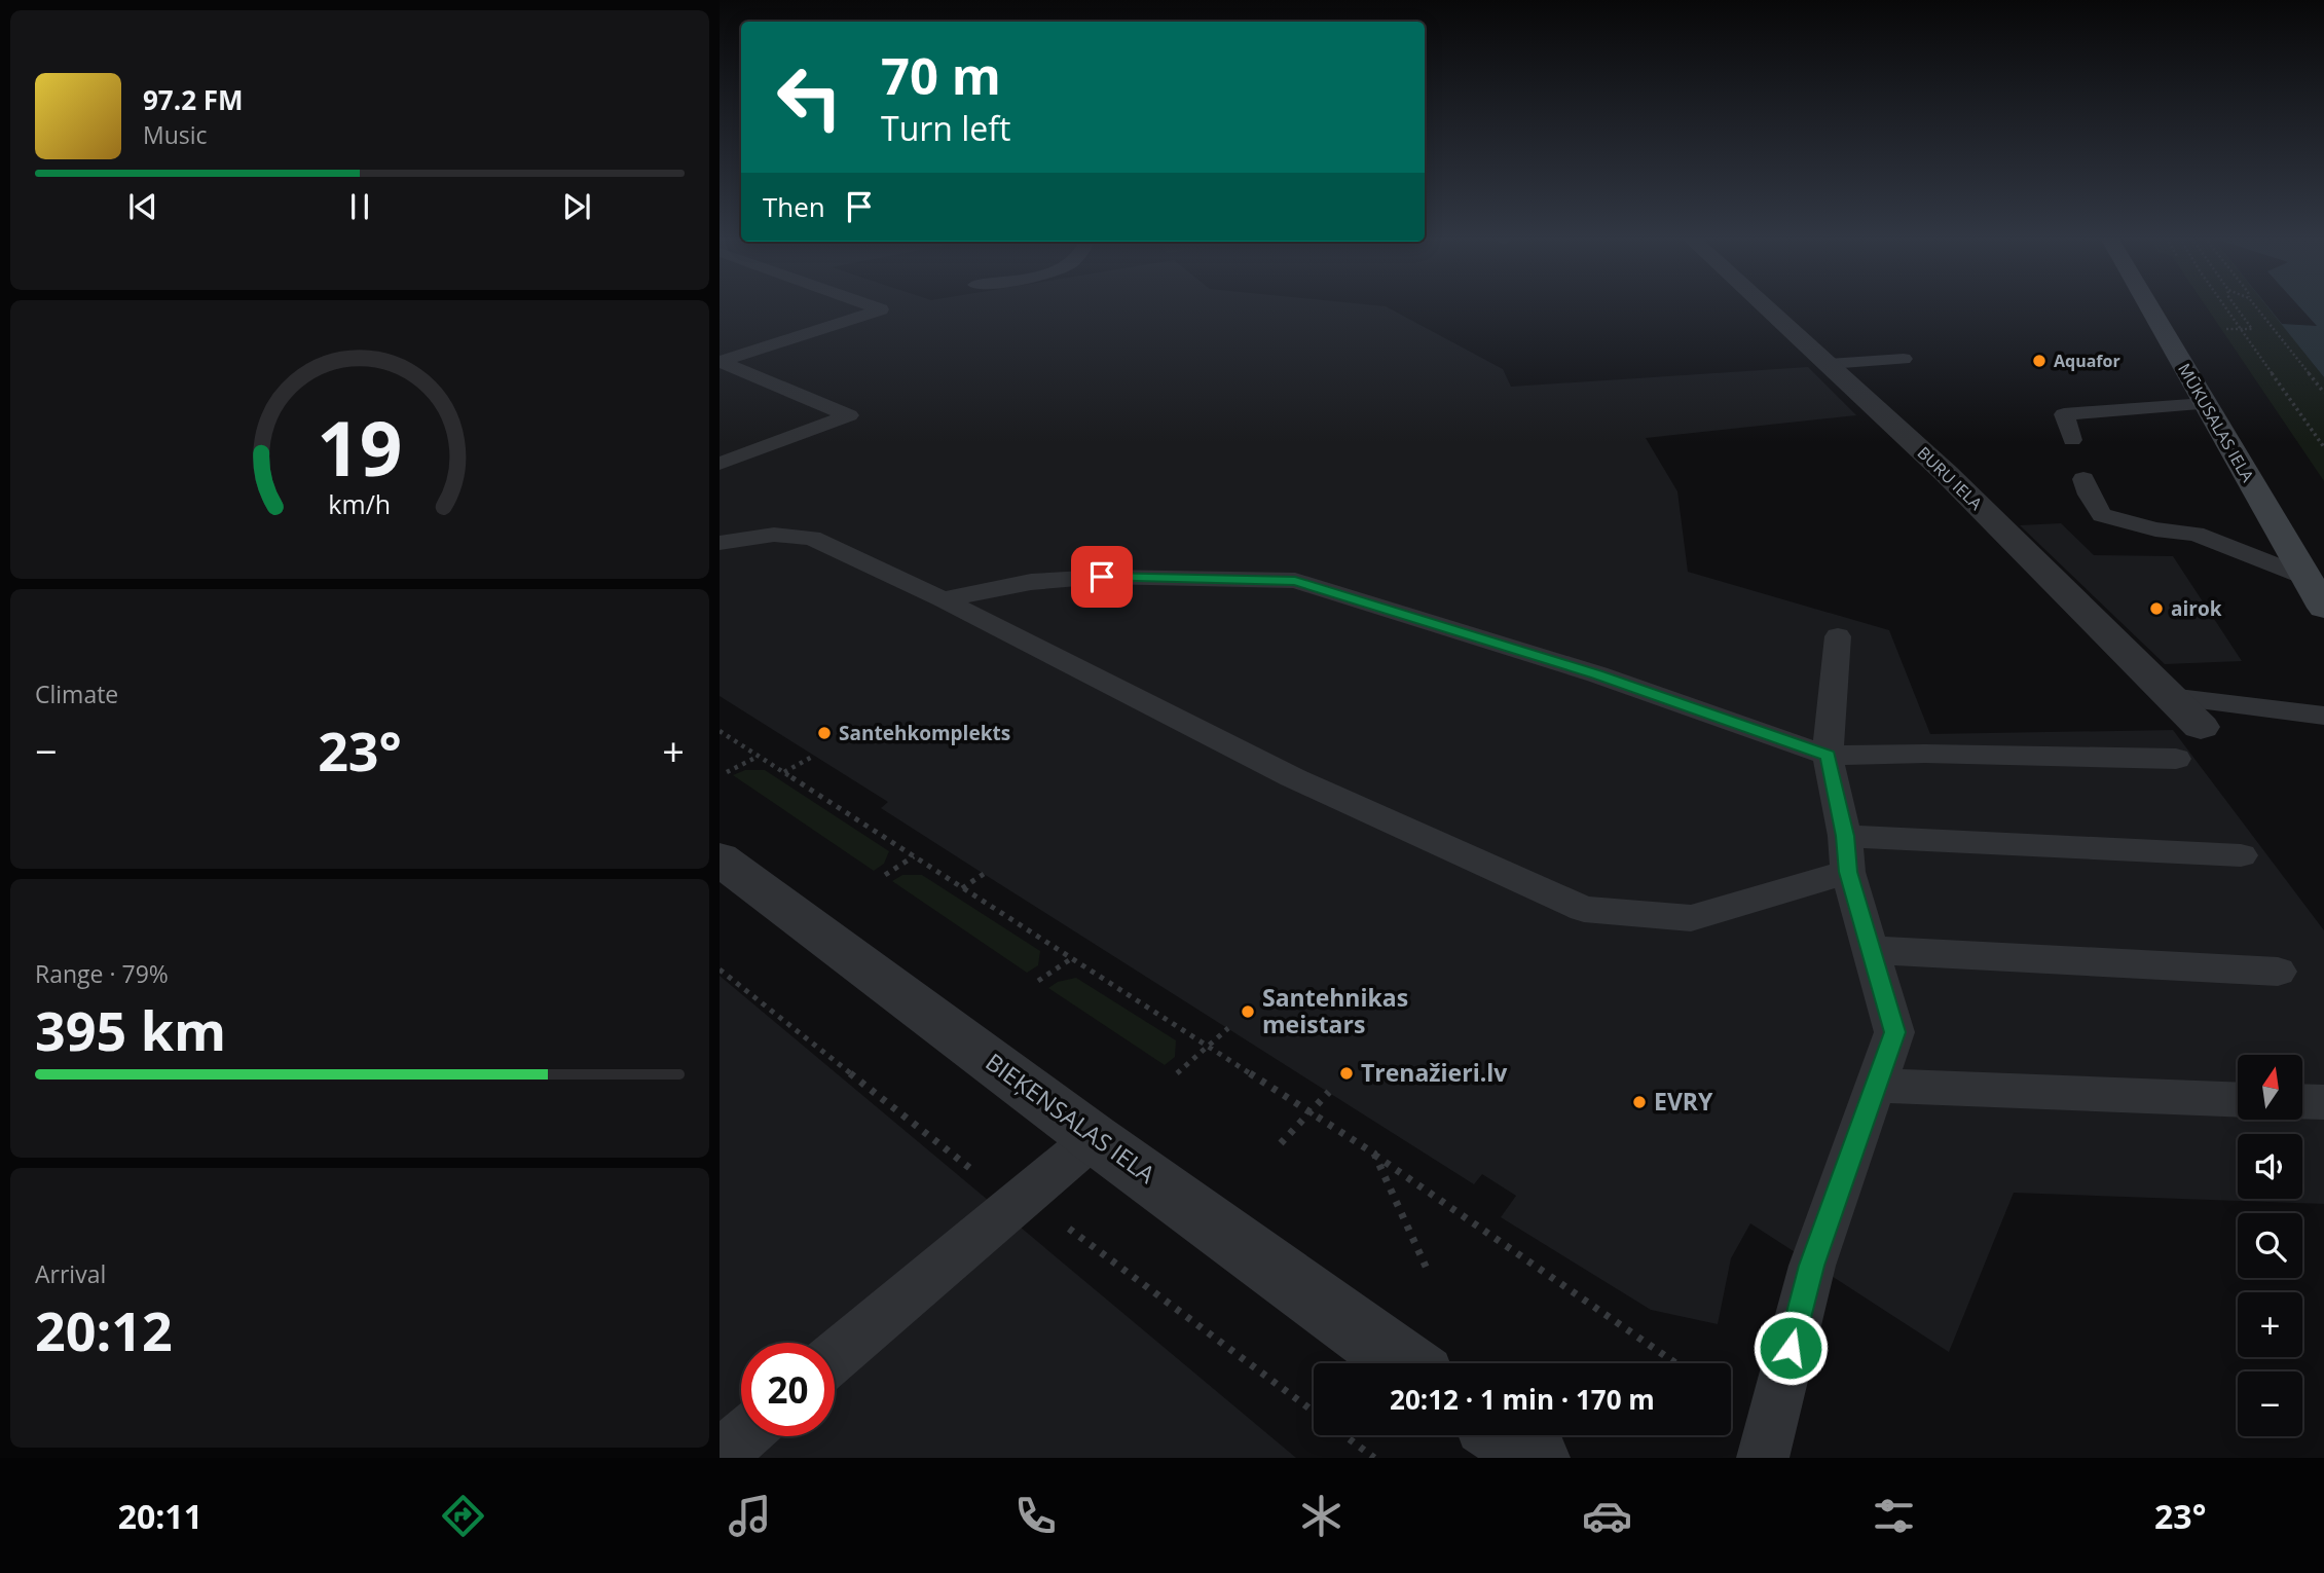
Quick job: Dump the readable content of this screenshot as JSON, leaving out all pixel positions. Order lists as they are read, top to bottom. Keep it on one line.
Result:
{"streets":{"main road":["MŪKUSALAS IELA"],"street":["BURU IELA","BIEĶENSALAS IELA"]},"places":["Aquafor","airok","Santehkomplekts","Santehnikas meistars","Trenažieri.lv","EVRY"],"north":"top","page":{"turn":["70 m","Turn left"],"song":["97.2 FM","Music"],"then":"Then","tile":["Climate",["Range · 79%","395 km"],["Arrival","20:12"]],"heat":["−","23°","+"],"map_buttons":["+","−"],"limit":"20","trip":"20:12 · 1 min · 170 m","tabs":["20:11","23°"],"gauge":["19","km/h"]}}
